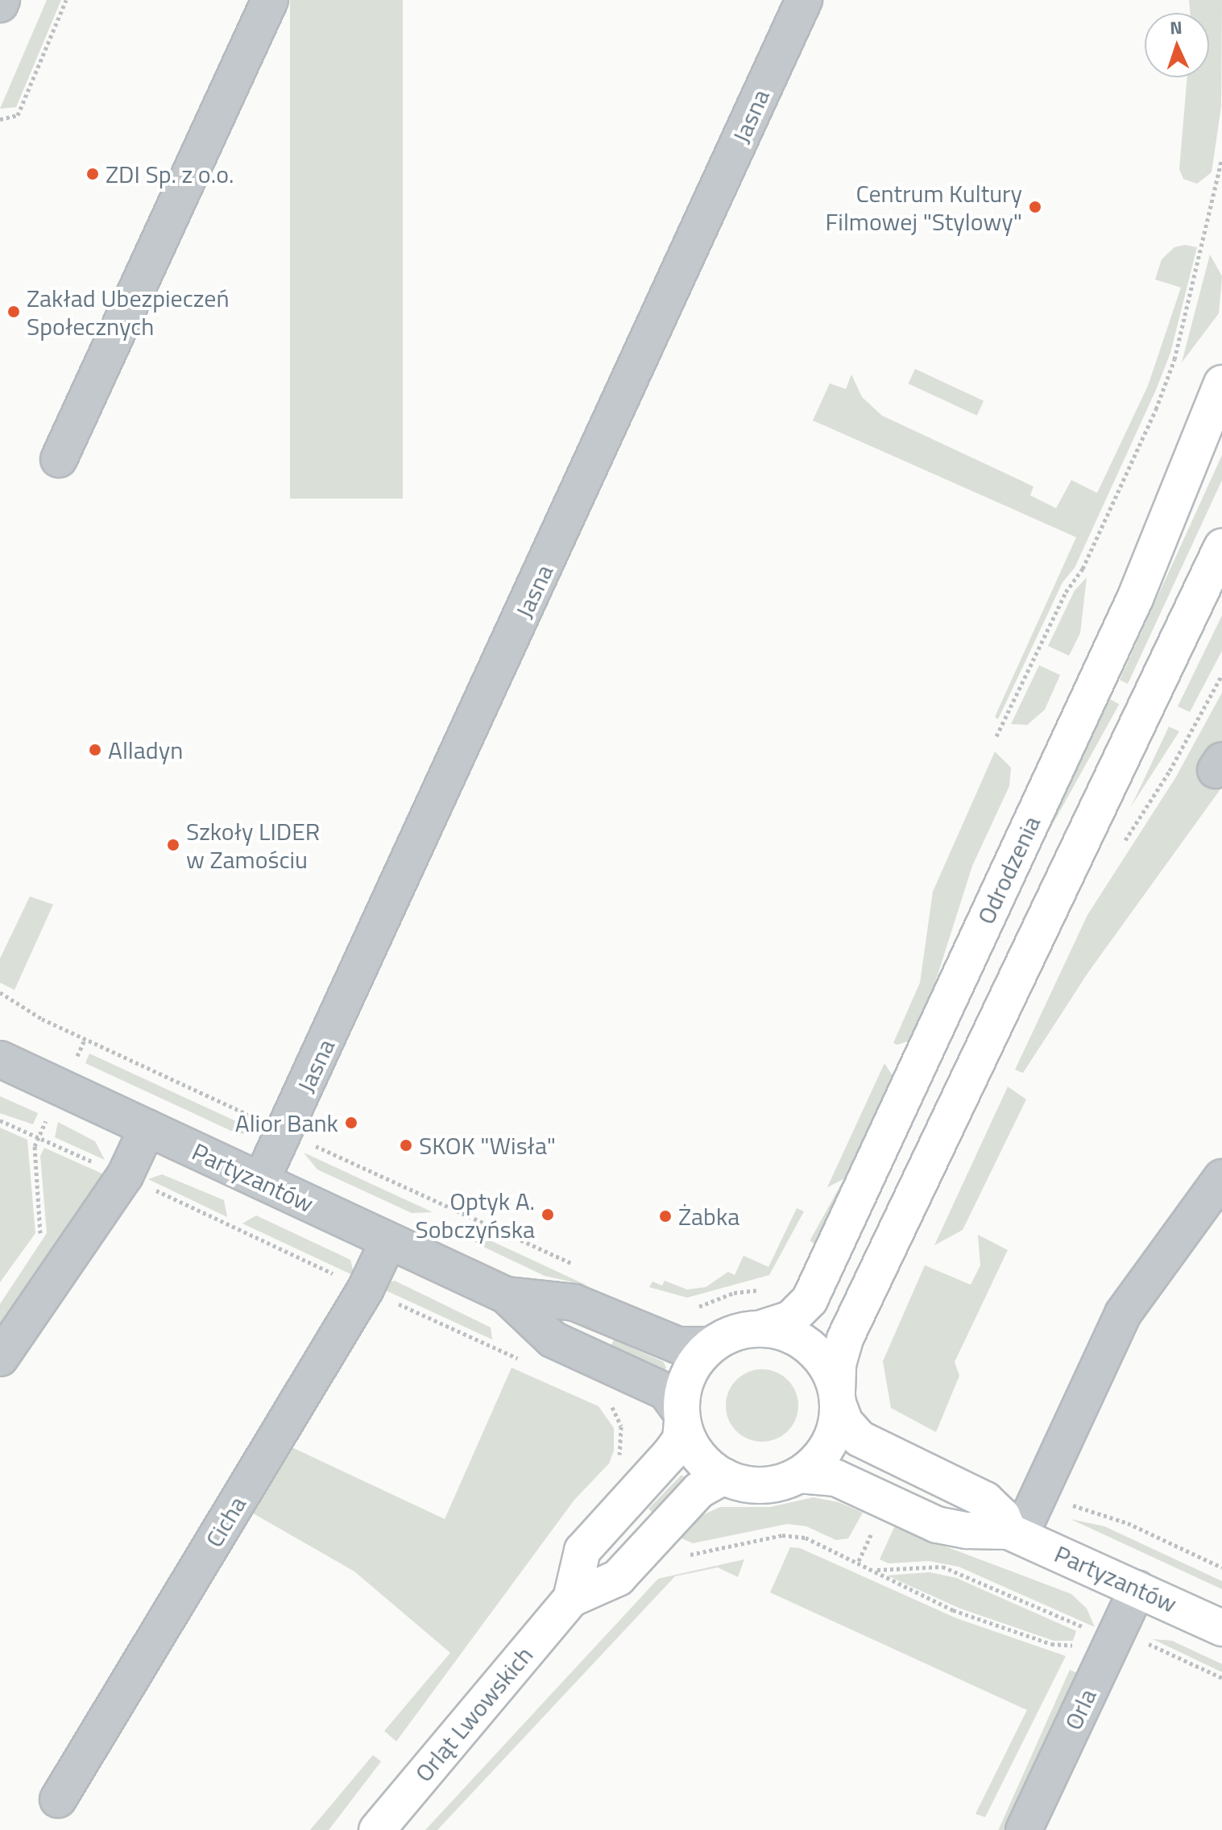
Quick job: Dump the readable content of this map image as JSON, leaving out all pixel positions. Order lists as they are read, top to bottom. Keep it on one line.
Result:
{"streets":{"main road":["Odrodzenia","Partyzantów","Orląt Lwowskich"],"street":["Jasna","Cicha","Orla"]},"crossings":[["Jasna","Partyzantów"],["Odrodzenia","Partyzantów"],["Odrodzenia","Orląt Lwowskich"],["Partyzantów","Cicha"],["Partyzantów","Orla"],["Partyzantów","Orląt Lwowskich"]],"places":["ZDI Sp. z o.o.","Centrum Kultury Filmowej \"Stylowy\"","Zakład Ubezpieczeń Społecznych","Alladyn","Szkoły LIDER w Zamościu","Alior Bank","SKOK \"Wisła\"","Optyk A. Sobczyńska","Żabka"],"north":"top"}
